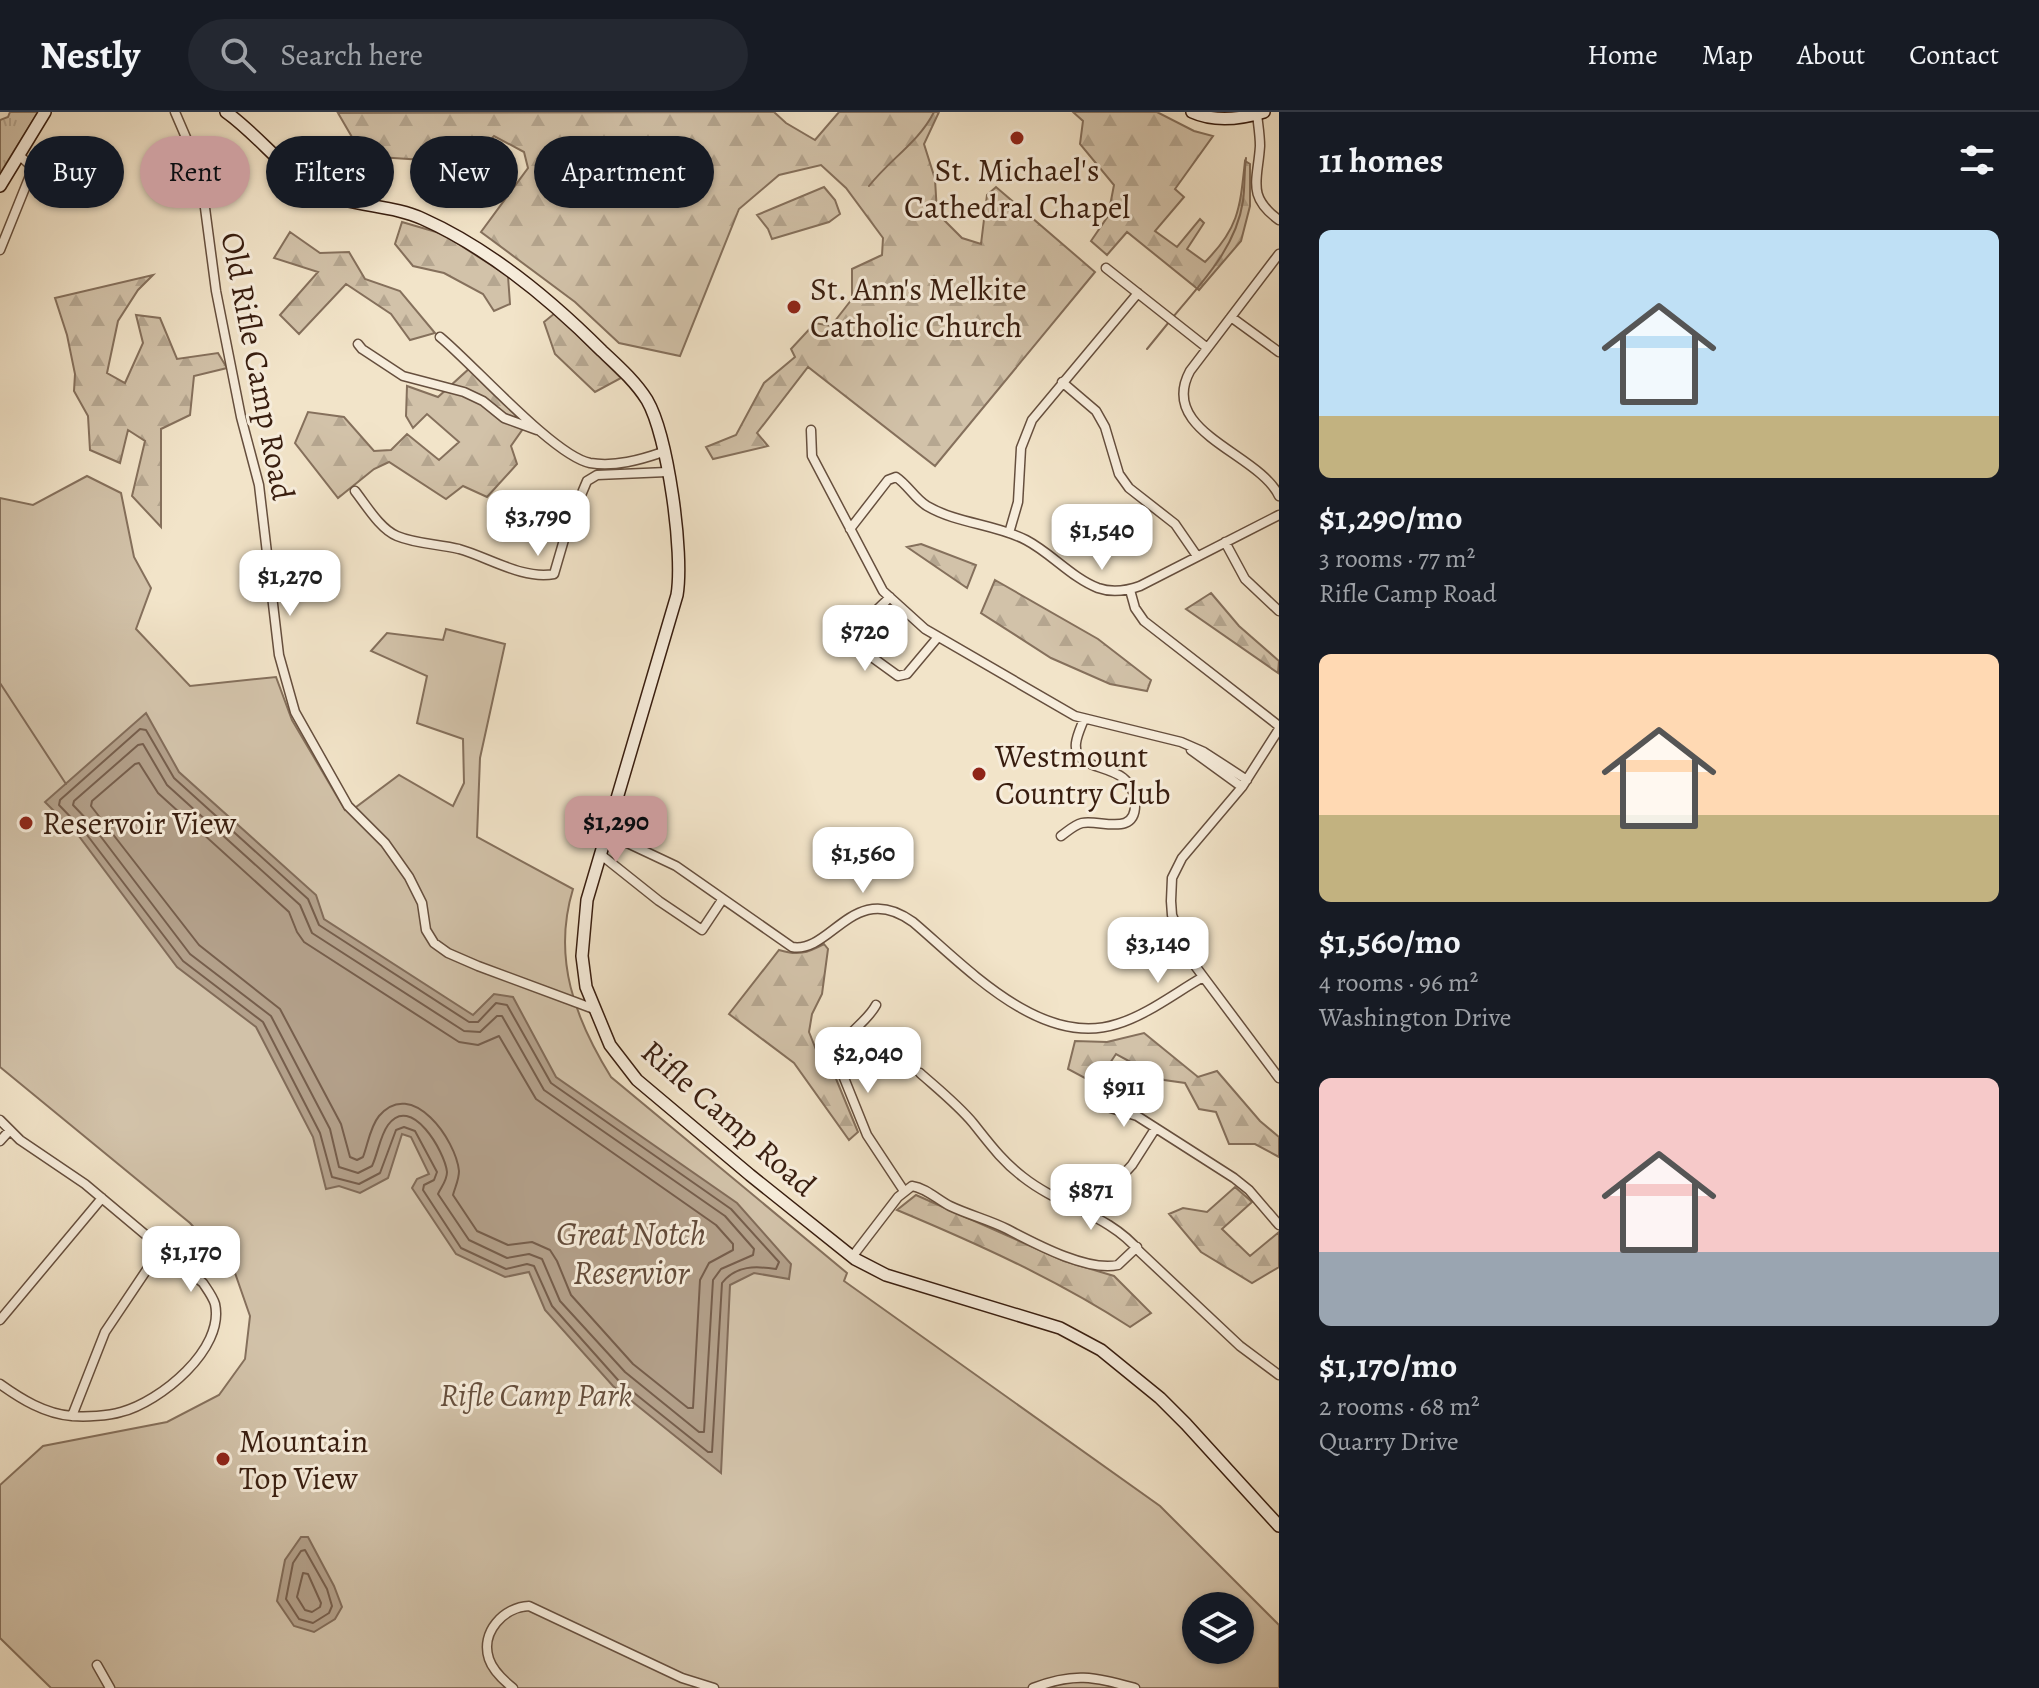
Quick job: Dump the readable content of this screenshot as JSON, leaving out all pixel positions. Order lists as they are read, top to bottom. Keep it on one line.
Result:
{"streets":{"street":["Old Rifle Camp Road","Rifle Camp Road"]},"crossings":[["Old Rifle Camp Road","Rifle Camp Road"]],"water":["Great Notch Reservior"],"parks":["Rifle Camp Park"],"places":["St. Michael's Cathedral Chapel","St. Ann's Melkite Catholic Church","Westmount Country Club","Reservoir View","Mountain Top View"],"page":{"header":"Nestly","search":"Search here","nav":["Home","Map","About","Contact"],"heading":"11 homes","chip":["Buy","Rent","Filters","New","Apartment"],"list":[{"name":"$1,290/mo","note":"3 rooms · 77 m² · Rifle Camp Road"},{"name":"$1,560/mo","note":"4 rooms · 96 m² · Washington Drive"},{"name":"$1,170/mo","note":"2 rooms · 68 m² · Quarry Drive"}],"price":["$3,790","$1,540","$1,270","$720","$1,290","$1,560","$3,140","$2,040","$911","$871","$1,170"]}}
